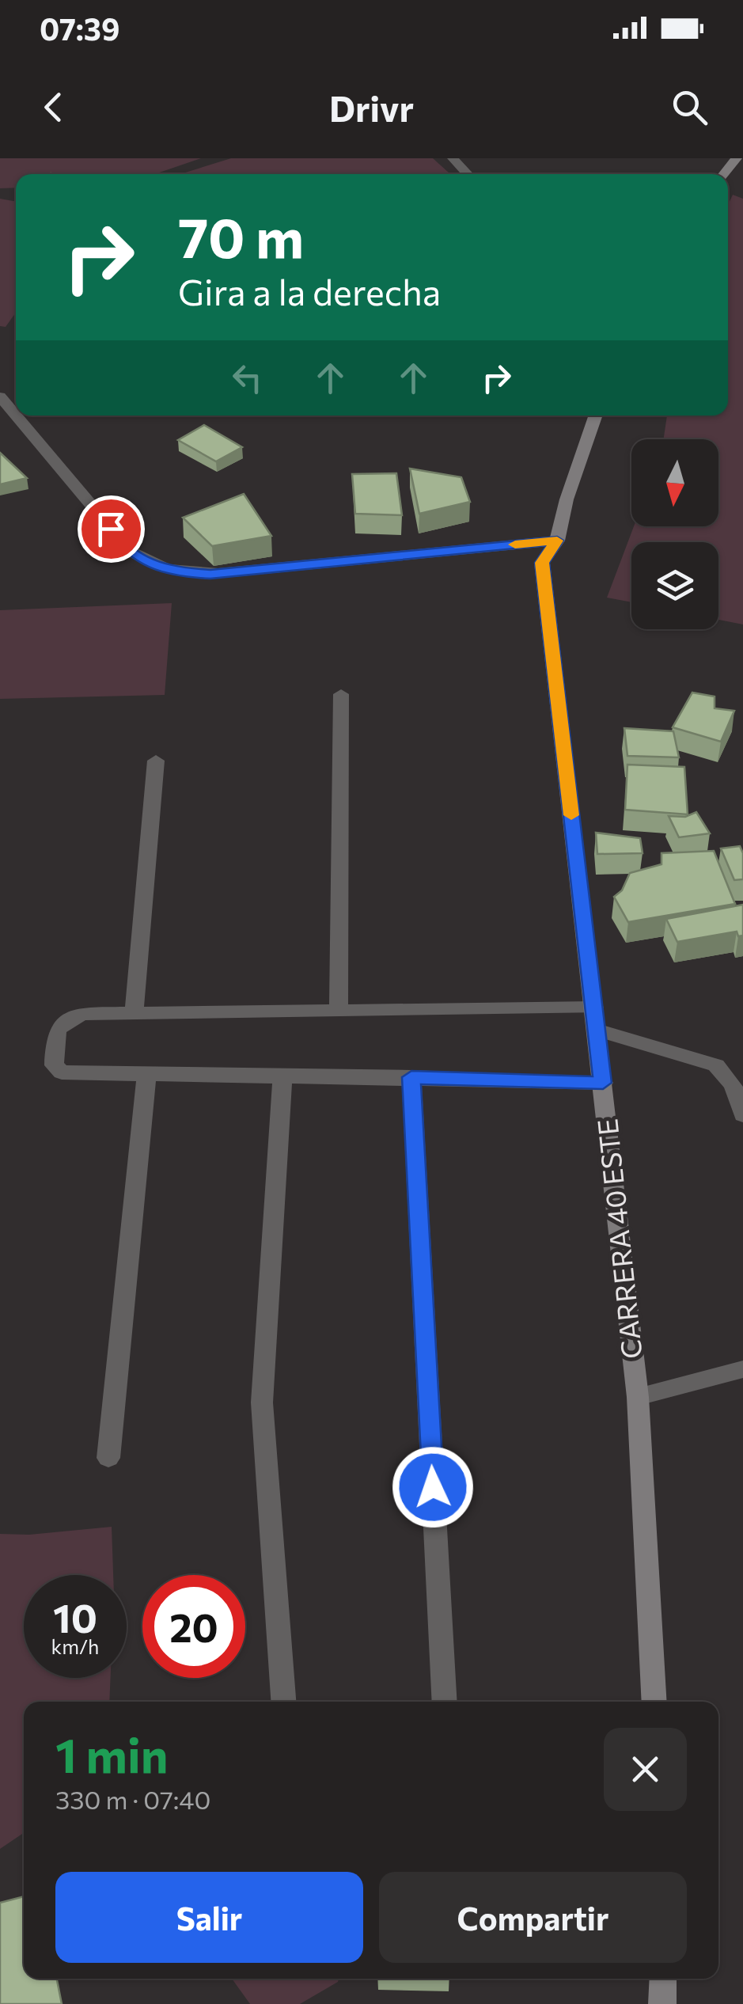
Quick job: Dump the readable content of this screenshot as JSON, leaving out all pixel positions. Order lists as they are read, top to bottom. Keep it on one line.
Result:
{"streets":{"street":["CARRERA 40 ESTE"]},"north":"bottom","page":{"status":"07:39","header":"Drivr","turn":["70 m","Gira a la derecha"],"speed":"10 km/h","limit":"20","heading":["1 min","330 m · 07:40"],"buttons":["Salir","Compartir"]}}
